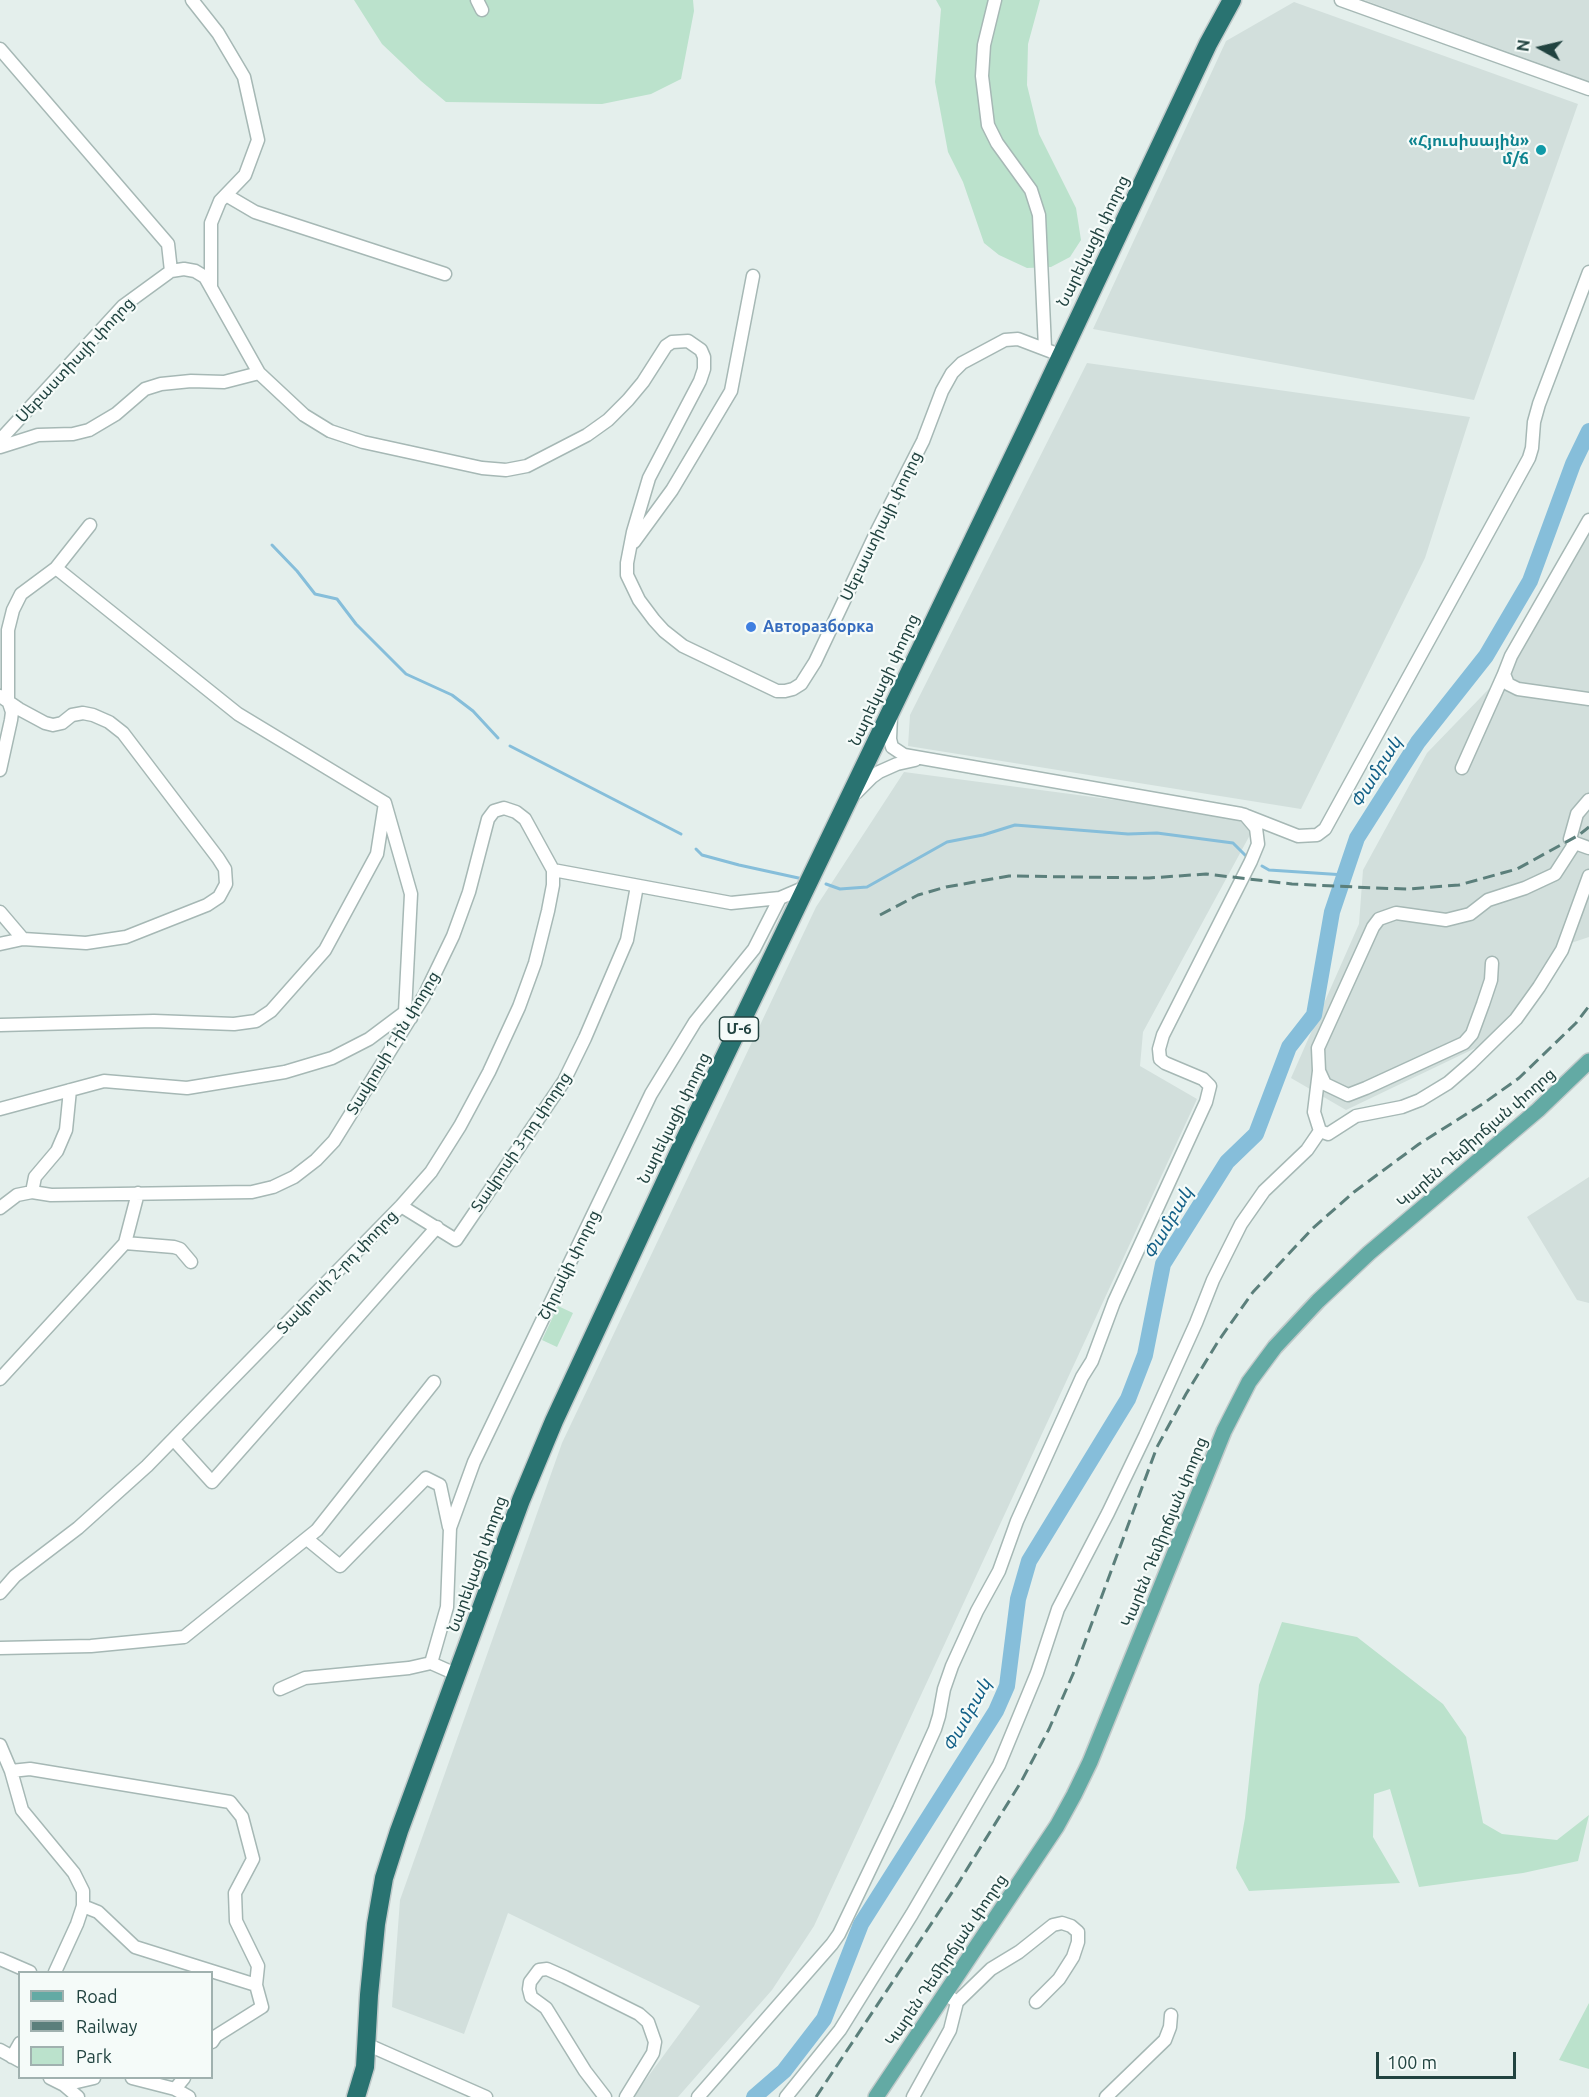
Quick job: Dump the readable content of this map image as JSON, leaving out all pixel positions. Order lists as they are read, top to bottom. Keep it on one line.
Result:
{"streets":{"highway":["Նարեկացի փողոց","Մ-6"],"main road":["Կարեն Դեմիրճյան փողոց"],"street":["Սեբաստիայի փողոց","Տավրոսի 1-ին փողոց","Տավրոսի 3-րդ փողոց","Շիրակի փողոց","Տավրոսի 2-րդ փողոց"]},"crossings":[["Նարեկացի փողոց","Սեբաստիայի փողոց"],["Տավրոսի 1-ին փողոց","Տավրոսի 2-րդ փողոց"],["Տավրոսի 3-րդ փողոց","Տավրոսի 2-րդ փողոց"]],"water":["Փամբակ"],"places":["«Հյուսիսային» մ/ճ","Авторазборка"],"legend":["Road","Railway","Park"],"scale_bar":"100 m","north":"left"}
